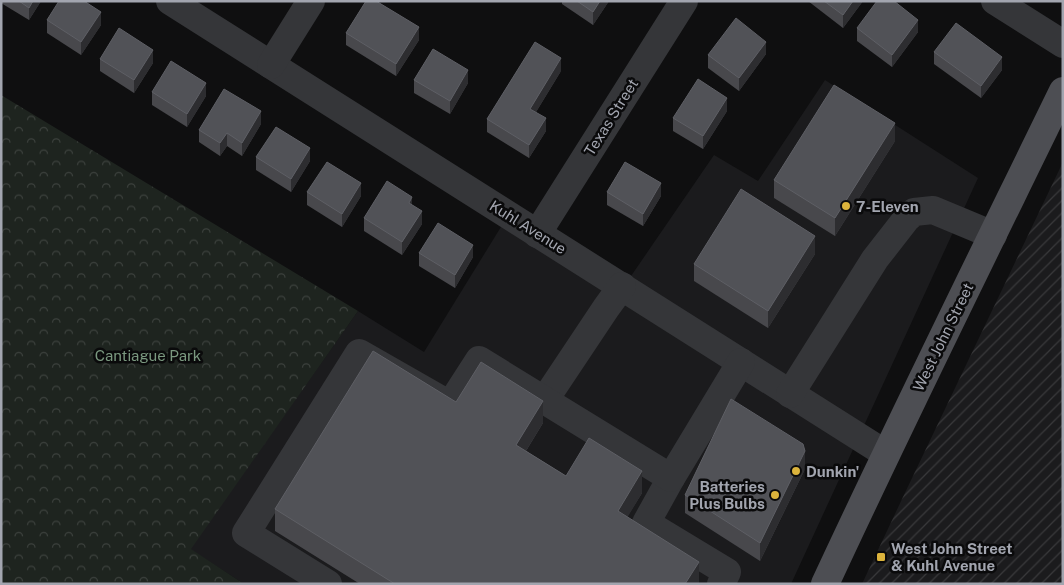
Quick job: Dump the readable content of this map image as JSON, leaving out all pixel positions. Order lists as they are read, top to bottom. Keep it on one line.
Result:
{"streets":{"main road":["West John Street"],"street":["Texas Street","Kuhl Avenue"]},"crossings":[["Texas Street","Kuhl Avenue"],["Kuhl Avenue","West John Street"]],"parks":["Cantiague Park"],"places":{"other":["7-Eleven","Dunkin'","Batteries Plus Bulbs"],"transit":["West John Street & Kuhl Avenue"]}}
